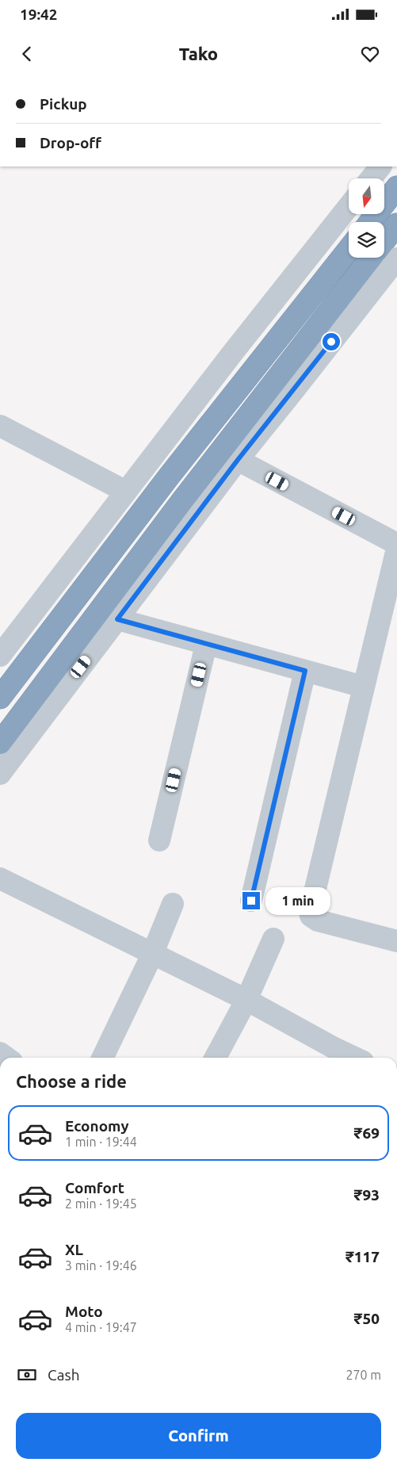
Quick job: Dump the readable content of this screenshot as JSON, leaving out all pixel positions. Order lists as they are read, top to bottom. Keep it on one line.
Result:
{"north":"bottom","page":{"status":"19:42","header":"Tako","banner":["Pickup","Drop-off"],"bubble":"1 min","heading":"Choose a ride","list":[{"name":"Economy","note":"1 min · 19:44","value":"₹69"},{"name":"Comfort","note":"2 min · 19:45","value":"₹93"},{"name":"XL","note":"3 min · 19:46","value":"₹117"},{"name":"Moto","note":"4 min · 19:47","value":"₹50"}],"pay":["Cash","270 m"],"buttons":"Confirm"}}
